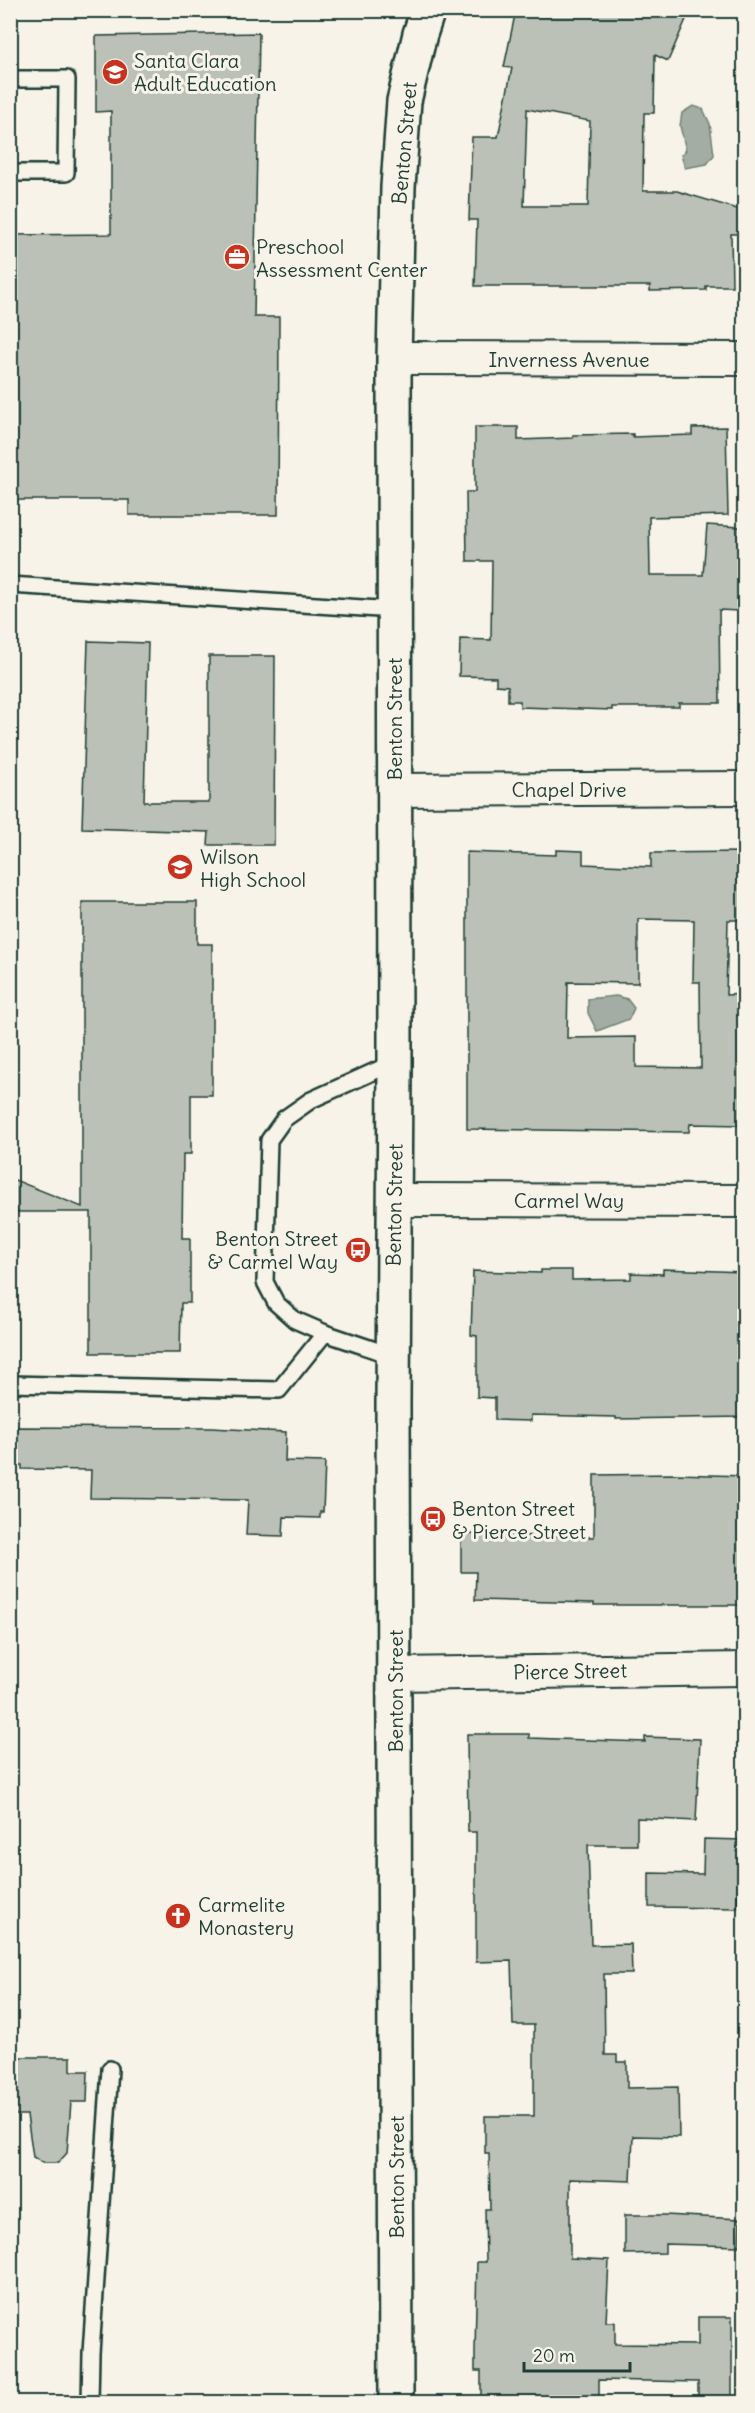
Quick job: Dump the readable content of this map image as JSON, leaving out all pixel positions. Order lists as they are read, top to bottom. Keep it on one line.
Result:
{"streets":{"main road":["Benton Street"],"street":["Inverness Avenue","Chapel Drive","Carmel Way","Pierce Street"]},"crossings":[["Benton Street","Inverness Avenue"],["Benton Street","Chapel Drive"],["Benton Street","Carmel Way"],["Benton Street","Pierce Street"]],"places":{"school or university":["Santa Clara Adult Education","Wilson High School"],"office":["Preschool Assessment Center"],"bus stop":["Benton Street & Carmel Way","Benton Street & Pierce Street"],"church":["Carmelite Monastery"]},"scale_bar":"20 m"}
